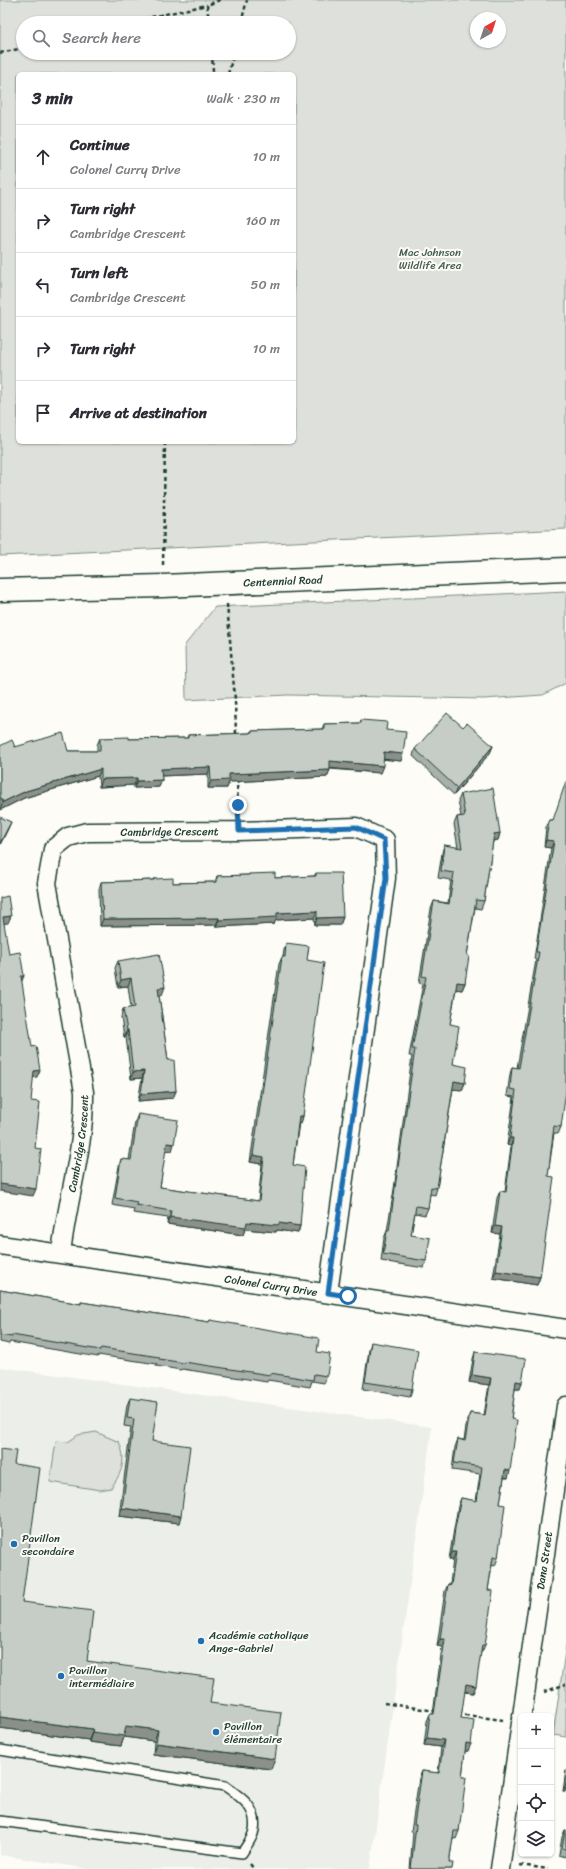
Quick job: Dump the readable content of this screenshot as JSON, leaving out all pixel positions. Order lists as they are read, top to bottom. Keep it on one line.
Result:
{"streets":{"main road":["Centennial Road"],"street":["Cambridge Crescent","Colonel Curry Drive","Dana Street"]},"crossings":[["Cambridge Crescent","Colonel Curry Drive"]],"parks":["Mac Johnson Wildlife Area"],"places":["Pavillon secondaire","Académie catholique Ange-Gabriel","Pavillon intermédiaire","Pavillon élémentaire"],"north":"top right","page":{"search":"Search here","heading":["3 min","Walk · 230 m"],"list":[["Continue","Colonel Curry Drive","10 m"],["Turn right","Cambridge Crescent","160 m"],["Turn left","Cambridge Crescent","50 m"],["Turn right","10 m"],"Arrive at destination"],"map_buttons":["+","−"]}}
